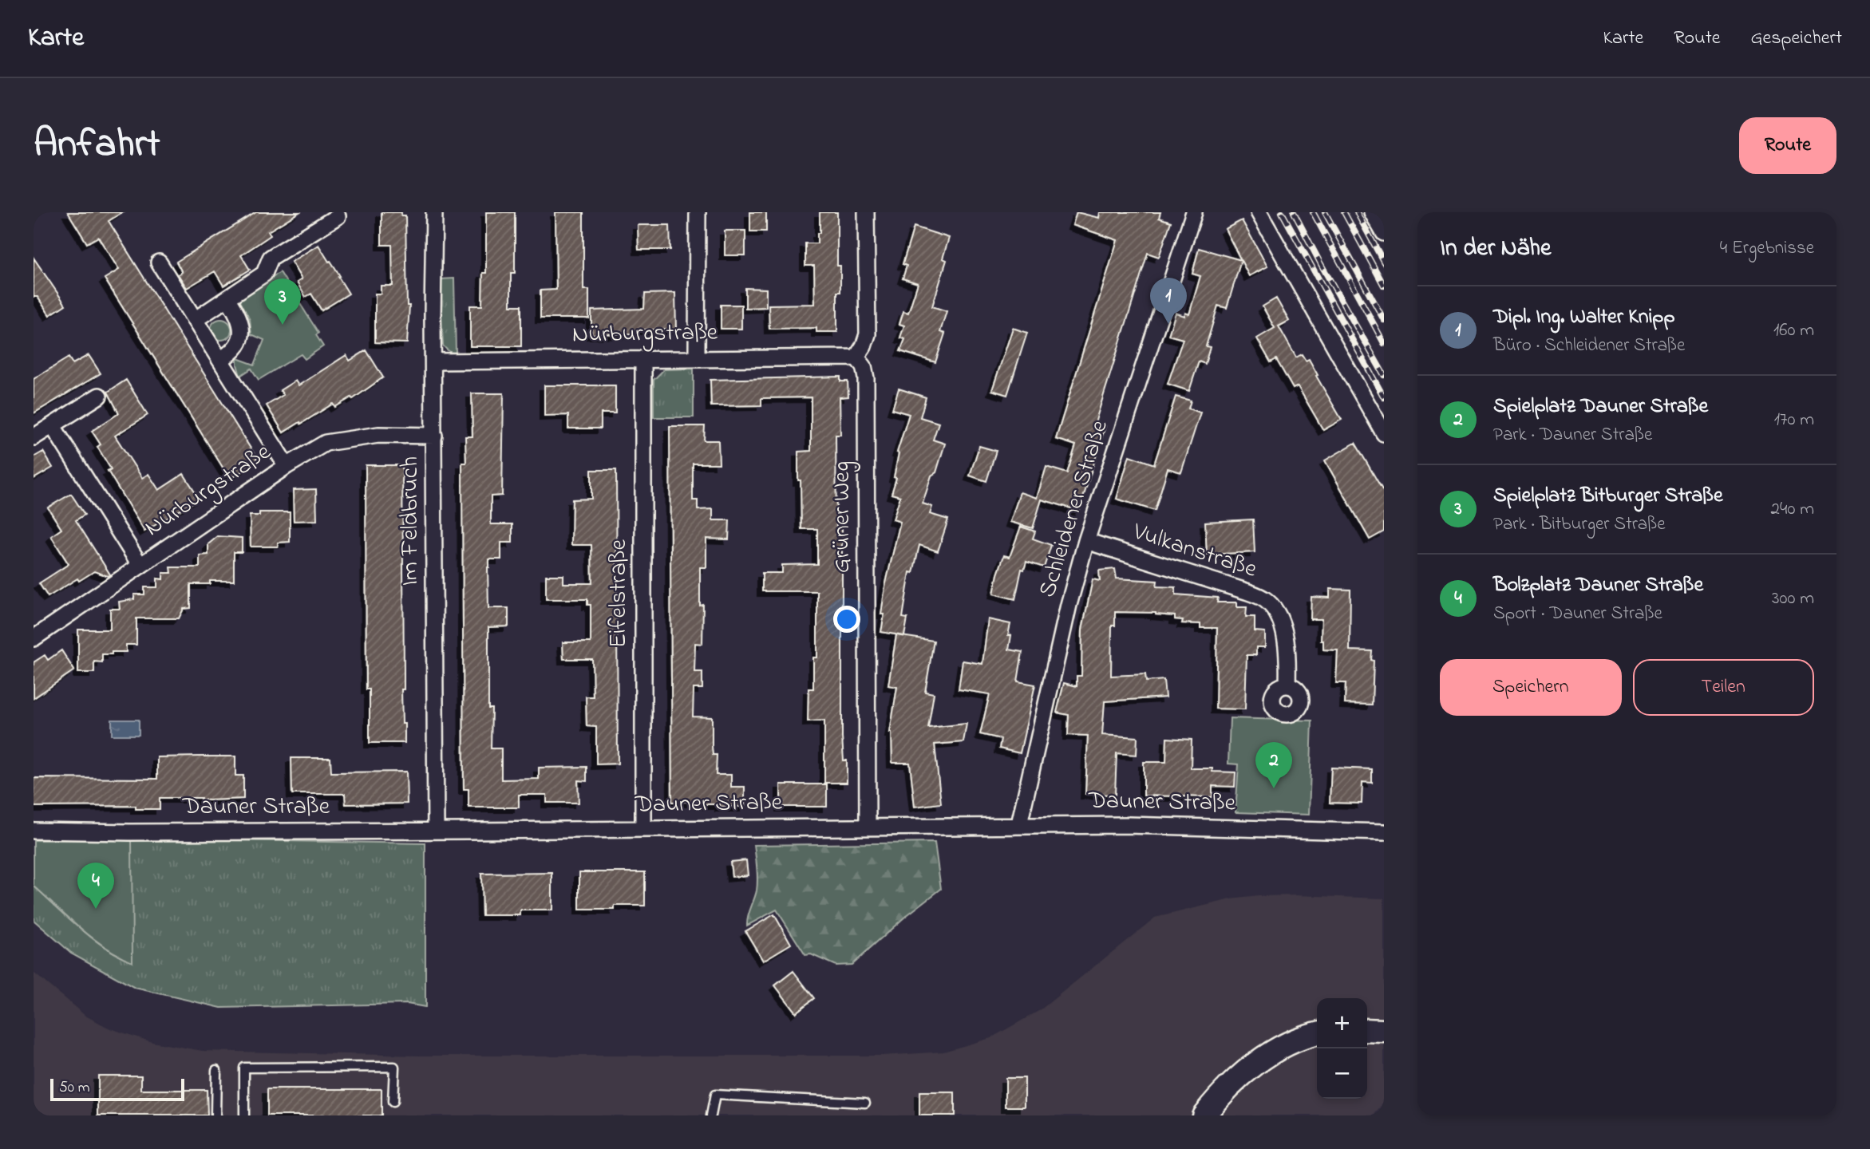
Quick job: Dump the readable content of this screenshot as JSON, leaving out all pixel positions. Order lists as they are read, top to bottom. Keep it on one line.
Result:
{"streets":{"street":["Nürburgstraße","Schleidener Straße","Grüner Weg","Im Feldbruch","Vulkanstraße","Eifelstraße","Dauner Straße"]},"crossings":[["Nürburgstraße","Grüner Weg"],["Nürburgstraße","Im Feldbruch"],["Nürburgstraße","Eifelstraße"],["Schleidener Straße","Vulkanstraße"],["Schleidener Straße","Dauner Straße"],["Grüner Weg","Dauner Straße"],["Im Feldbruch","Dauner Straße"],["Eifelstraße","Dauner Straße"]],"scale_bar":"50 m","page":{"header":"Karte","nav":["Karte","Route","Gespeichert"],"title":"Anfahrt","buttons":["Route",["Speichern","Teilen"]],"heading":["In der Nähe","4 Ergebnisse"],"pins":["1","3","2","4"],"list":[{"mark":"1","name":"Dipl. Ing. Walter Knipp","note":"Büro · Schleidener Straße","value":"160 m"},{"mark":"2","name":"Spielplatz Dauner Straße","note":"Park · Dauner Straße","value":"170 m"},{"mark":"3","name":"Spielplatz Bitburger Straße","note":"Park · Bitburger Straße","value":"240 m"},{"mark":"4","name":"Bolzplatz Dauner Straße","note":"Sport · Dauner Straße","value":"300 m"}],"map_buttons":["+","−"],"scale":"50 m"}}
